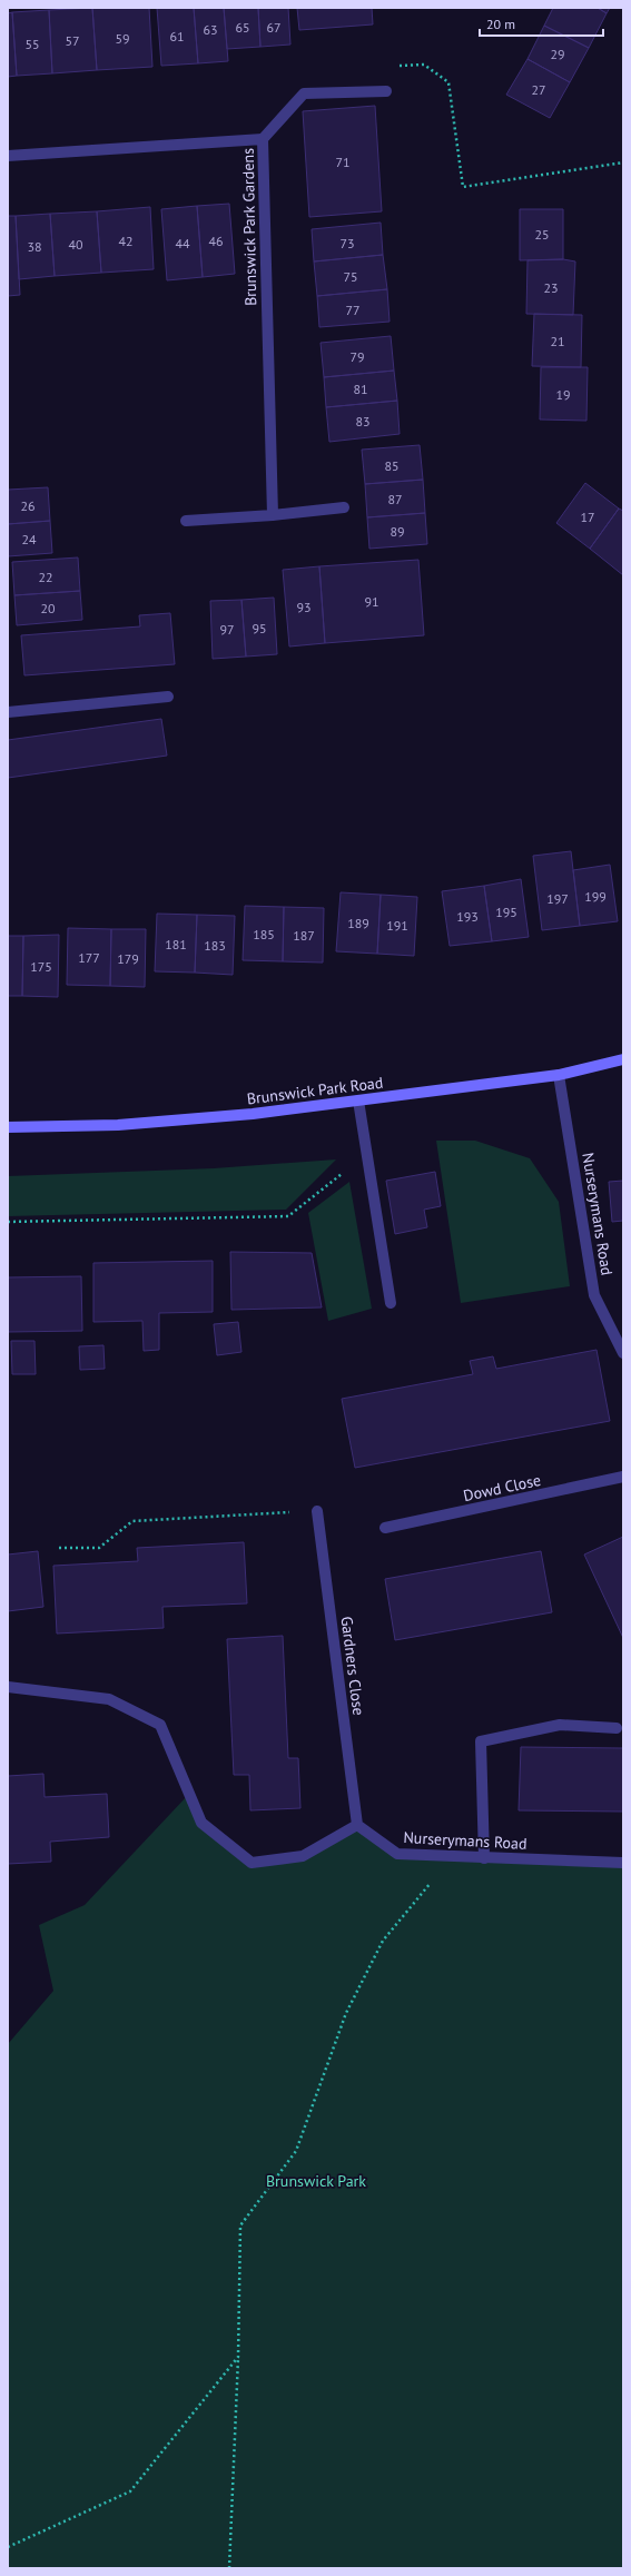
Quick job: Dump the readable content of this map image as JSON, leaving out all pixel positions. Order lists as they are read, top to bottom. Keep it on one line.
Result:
{"streets":{"street":["Brunswick Park Gardens","Brunswick Park Road","Nurserymans Road","Dowd Close","Gardners Close"]},"crossings":[["Brunswick Park Road","Nurserymans Road"],["Nurserymans Road","Gardners Close"]],"parks":["Brunswick Park"],"house_numbers":["65","67","63","61","59","57","55","29","27","71","25","42","46","44","73","40","38","75","23","77","21","79","81","19","83","85","87","26","17","89","24","22","91","93","20","95","97","199","197","195","193","189","191","185","187","181","183","177","179","175"],"scale_bar":"20 m"}
